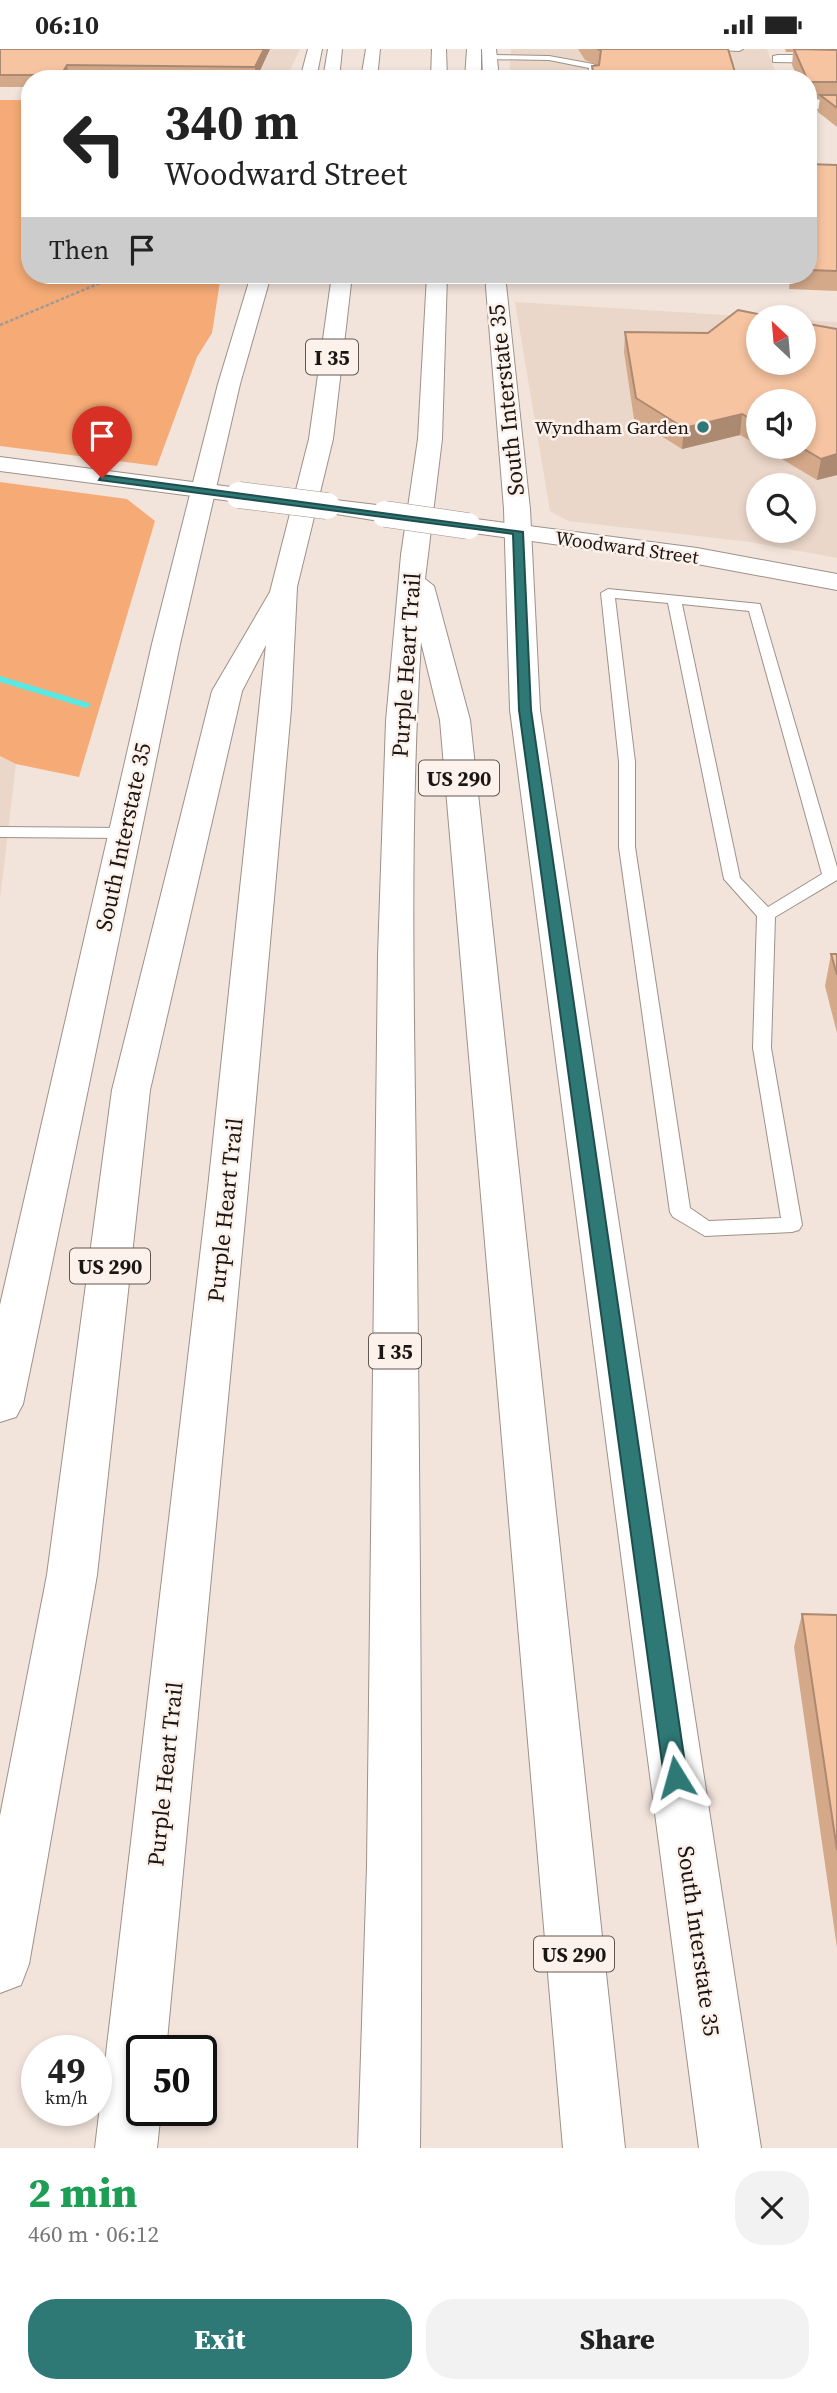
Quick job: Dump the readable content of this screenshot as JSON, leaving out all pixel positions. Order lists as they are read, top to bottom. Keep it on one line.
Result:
{"streets":{"main road":["I 35","South Interstate 35","Woodward Street","Purple Heart Trail","US 290"]},"crossings":[["South Interstate 35","Woodward Street"],["Purple Heart Trail","US 290"]],"places":["Wyndham Garden"],"north":"top left","page":{"status":"06:10","turn":["340 m","Woodward Street"],"then":"Then","speed":"49 km/h","limit":"50","heading":["2 min","460 m · 06:12"],"buttons":["Exit","Share"]}}
